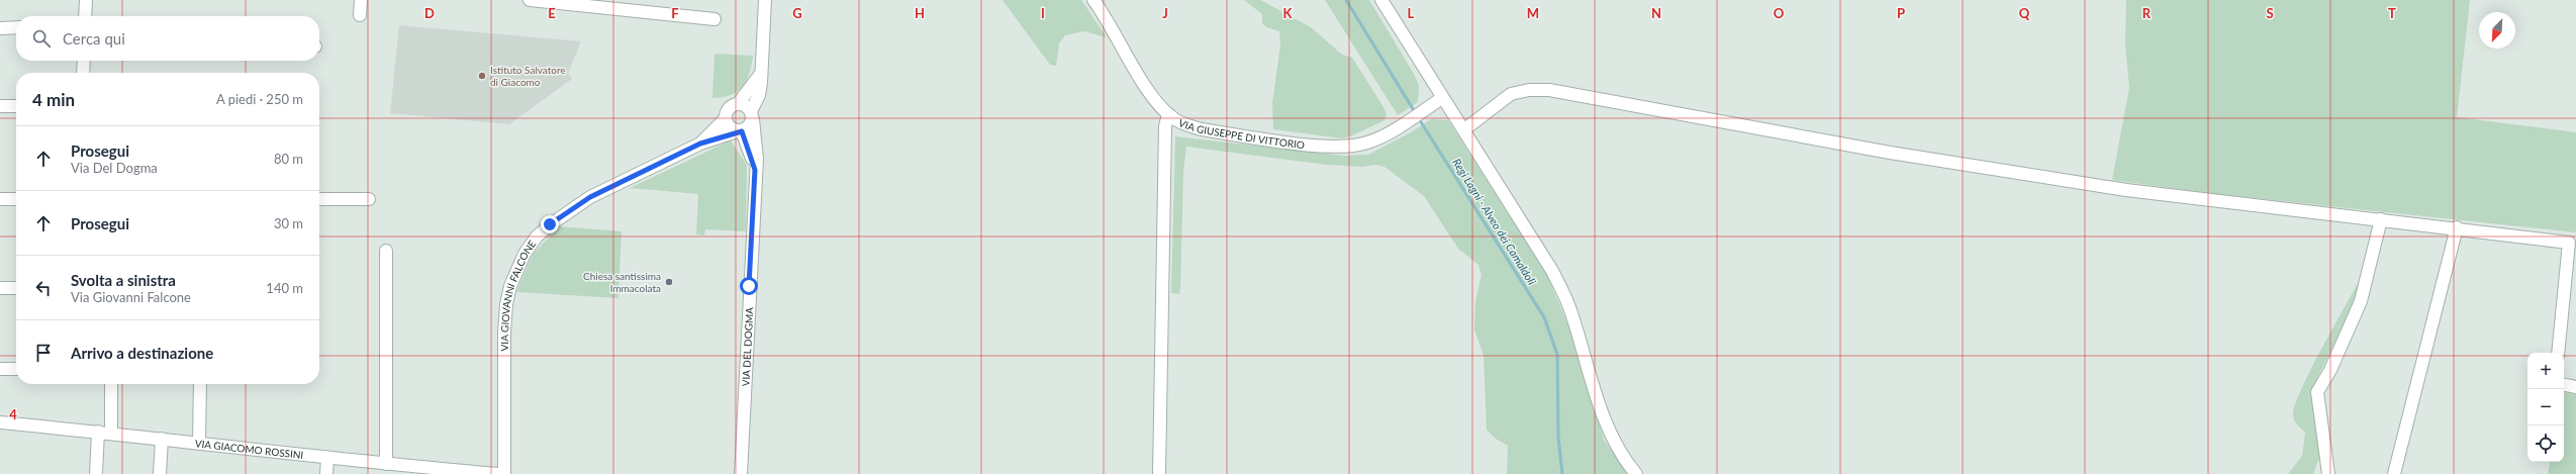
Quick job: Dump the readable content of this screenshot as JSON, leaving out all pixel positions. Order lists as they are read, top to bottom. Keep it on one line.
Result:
{"streets":{"street":["VIA GIUSEPPE DI VITTORIO","VIA GIOVANNI FALCONE","VIA DEL DOGMA","VIA GIACOMO ROSSINI"]},"crossings":[["VIA GIOVANNI FALCONE","VIA DEL DOGMA"]],"water":["Regi Lagni - Alveo dei Camaldoli"],"places":["Istituto Salvatore di Giacomo","Chiesa santissima Immacolata"],"north":"bottom left","page":{"search":"Cerca qui","heading":["4 min","A piedi · 250 m"],"list":[["Prosegui","Via Del Dogma","80 m"],["Prosegui","30 m"],["Svolta a sinistra","Via Giovanni Falcone","140 m"],"Arrivo a destinazione"],"map_buttons":["+","−"]},"grid":{"columns":["D","E","F","G","H","I","J","K","L","M","N","O","P","Q","R","S","T"],"rows":["4"]}}
